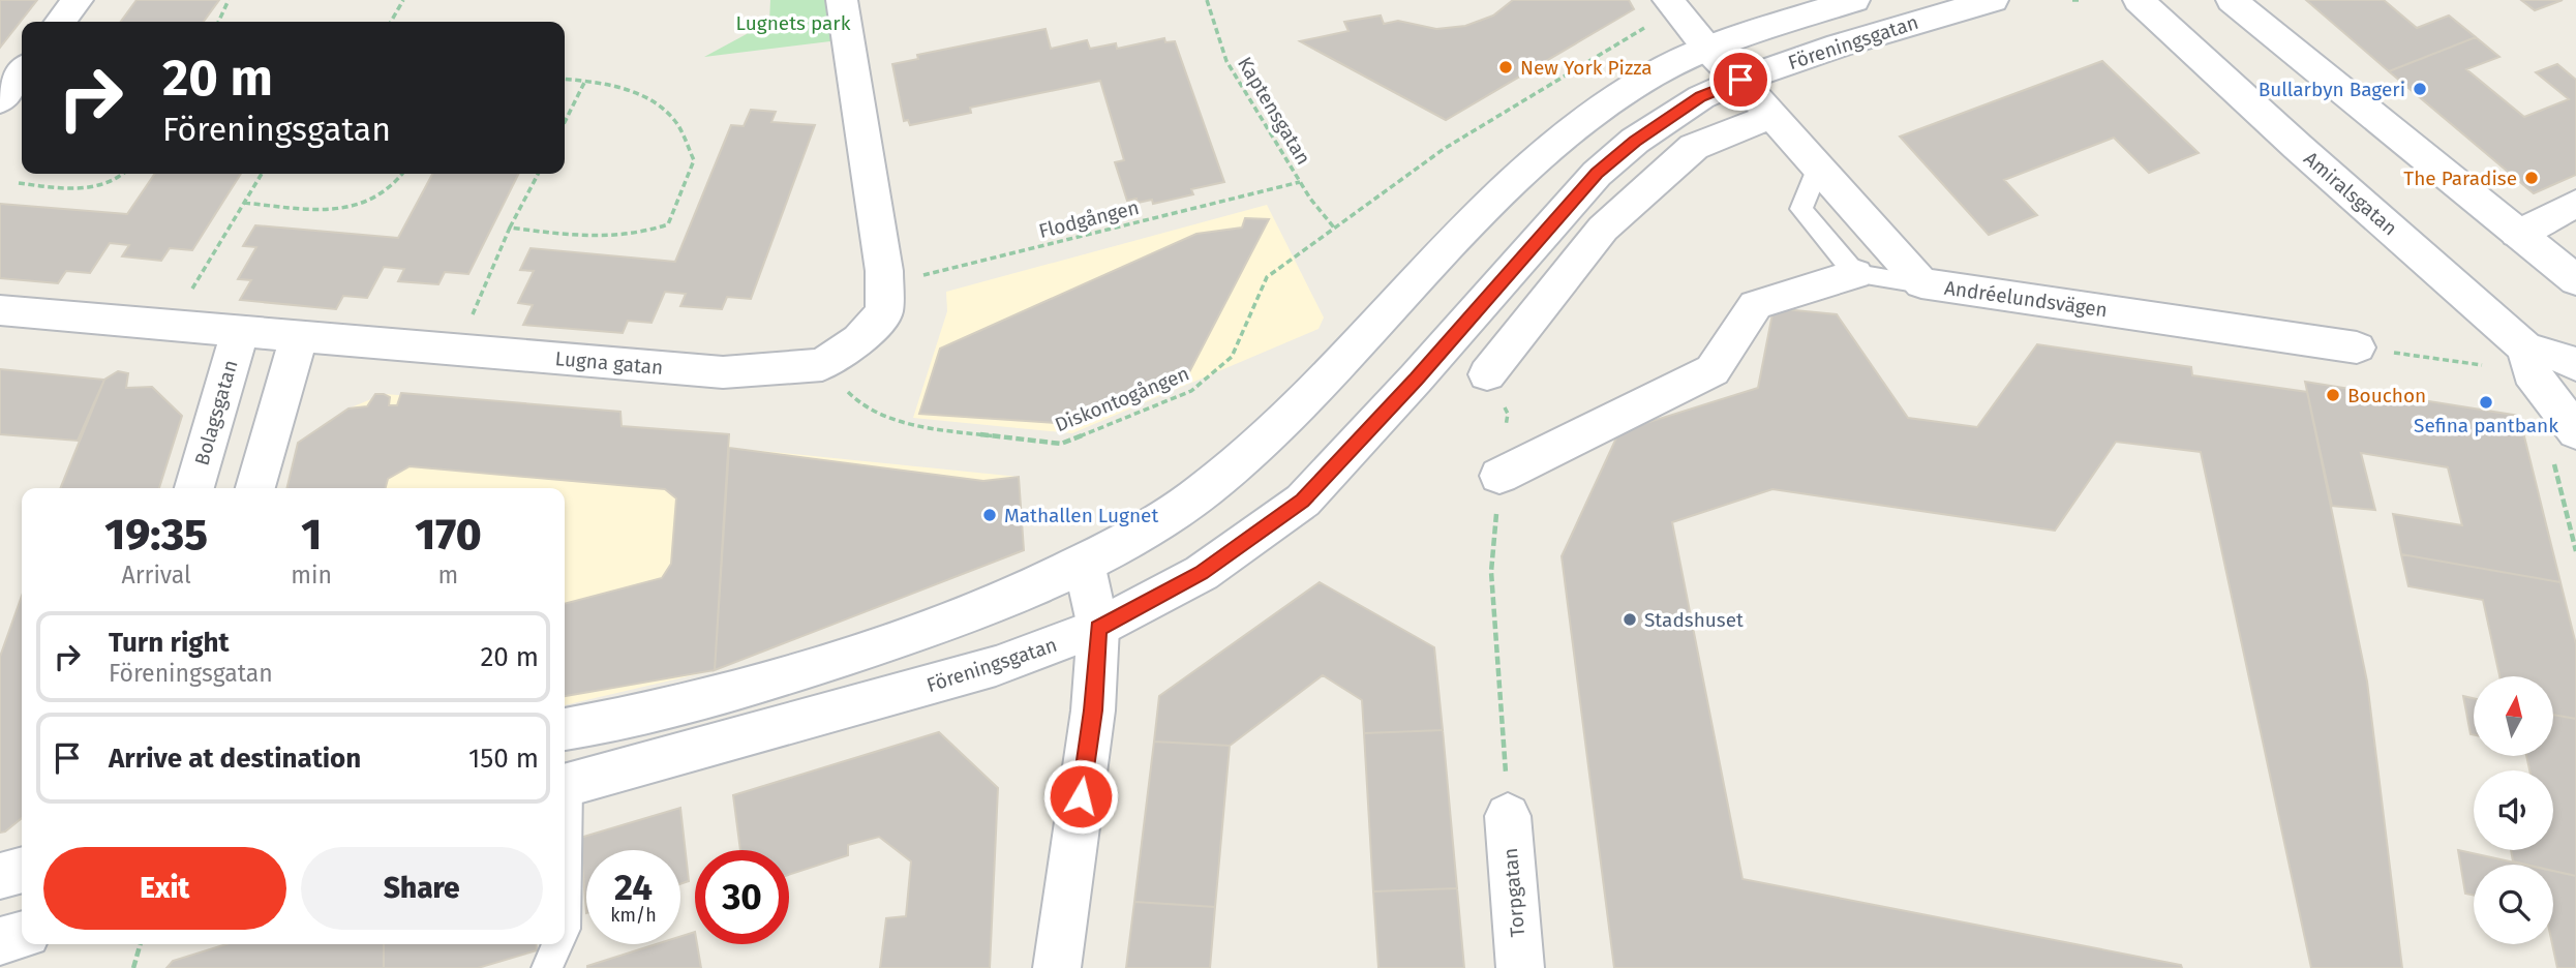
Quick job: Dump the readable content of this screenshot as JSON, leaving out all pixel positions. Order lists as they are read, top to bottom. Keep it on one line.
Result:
{"streets":{"street":["Föreningsgatan","Amiralsgatan","Andréelundsvägen","Lugna gatan","Bolagsgatan","Torpgatan"],"path":["Kaptensgatan","Flodgången","Diskontogången"]},"crossings":[["Föreningsgatan","Andréelundsvägen"],["Kaptensgatan","Flodgången"],["Kaptensgatan","Diskontogången"],["Andréelundsvägen","Diskontogången"],["Lugna gatan","Diskontogången"],["Lugna gatan","Bolagsgatan"]],"parks":["Lugnets park"],"places":["New York Pizza","Bullarbyn Bageri","The Paradise","Bouchon","Sefina pantbank","Mathallen Lugnet","Stadshuset"],"north":"top","page":{"turn":["20 m","Föreningsgatan"],"eta":["19:35","Arrival","1","min","170","m"],"list":[{"name":"Turn right","note":"Föreningsgatan","value":"20 m"},{"name":"Arrive at destination","value":"150 m"}],"buttons":["Exit","Share"],"speed":"24 km/h","limit":"30"}}
